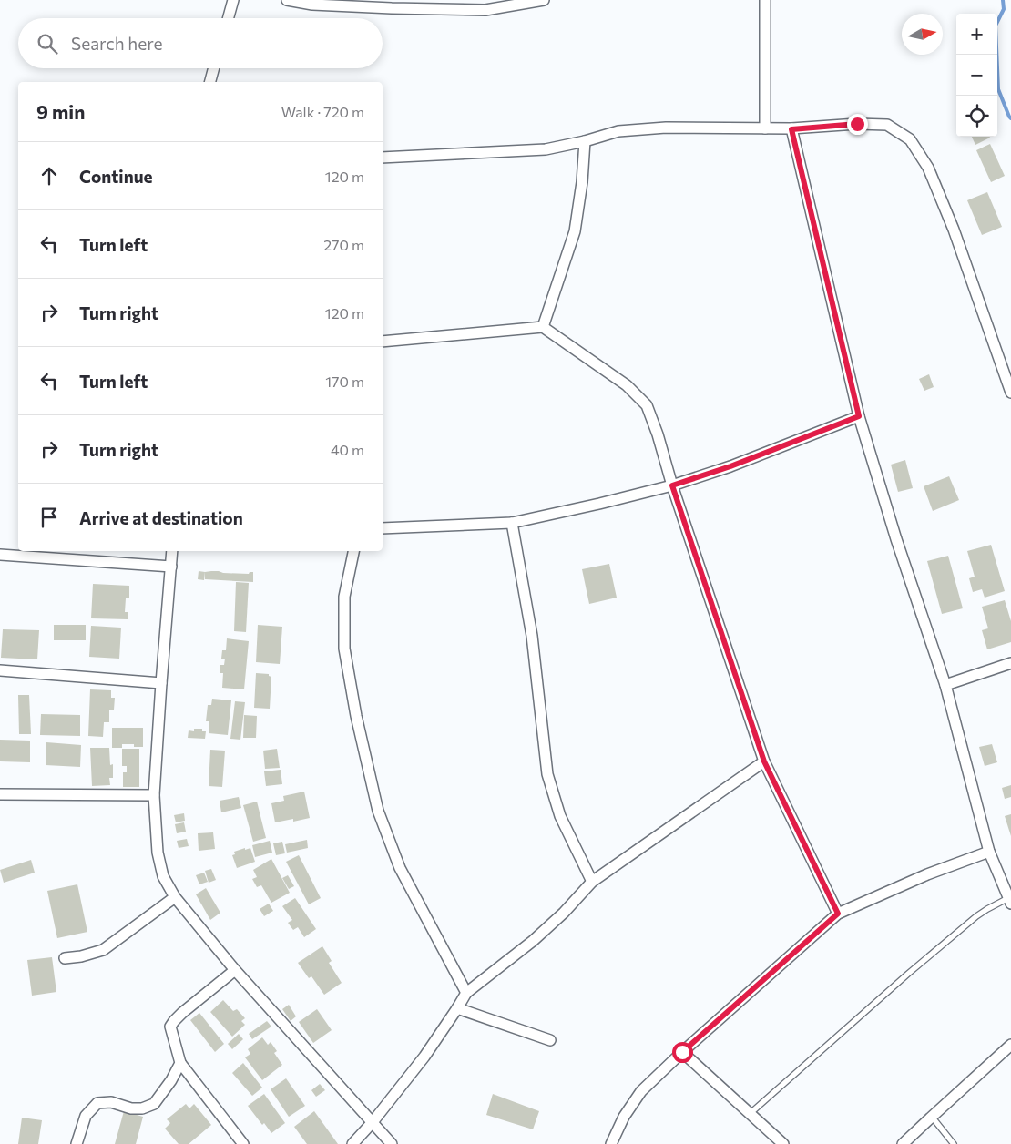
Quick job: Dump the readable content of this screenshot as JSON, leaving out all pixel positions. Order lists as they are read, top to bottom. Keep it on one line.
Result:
{"north":"right","page":{"map_buttons":["+","−"],"search":"Search here","heading":["9 min","Walk · 720 m"],"list":[["Continue","120 m"],["Turn left","270 m"],["Turn right","120 m"],["Turn left","170 m"],["Turn right","40 m"],"Arrive at destination"]}}
